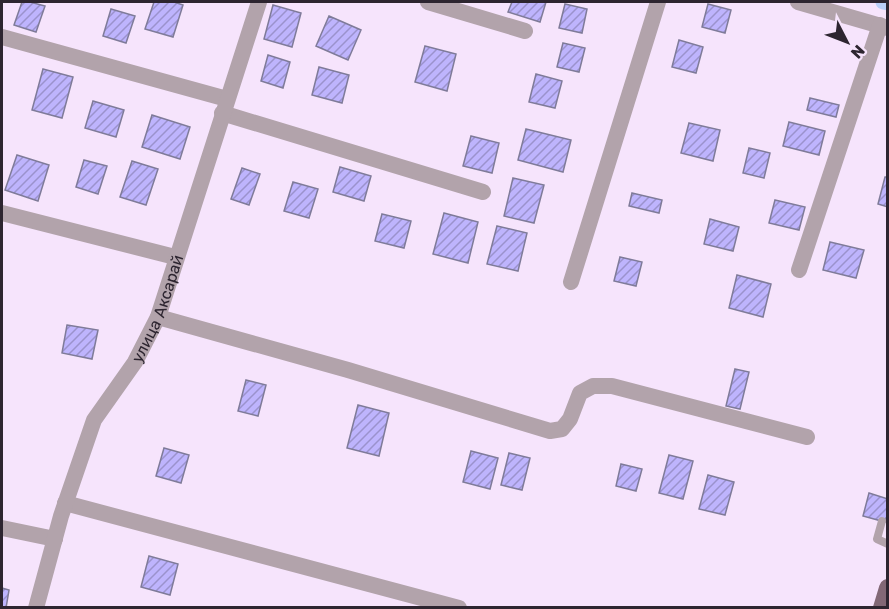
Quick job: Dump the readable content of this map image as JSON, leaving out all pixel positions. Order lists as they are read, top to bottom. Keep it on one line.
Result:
{"streets":{"street":["улица Аксарай"]},"north":"bottom right"}
